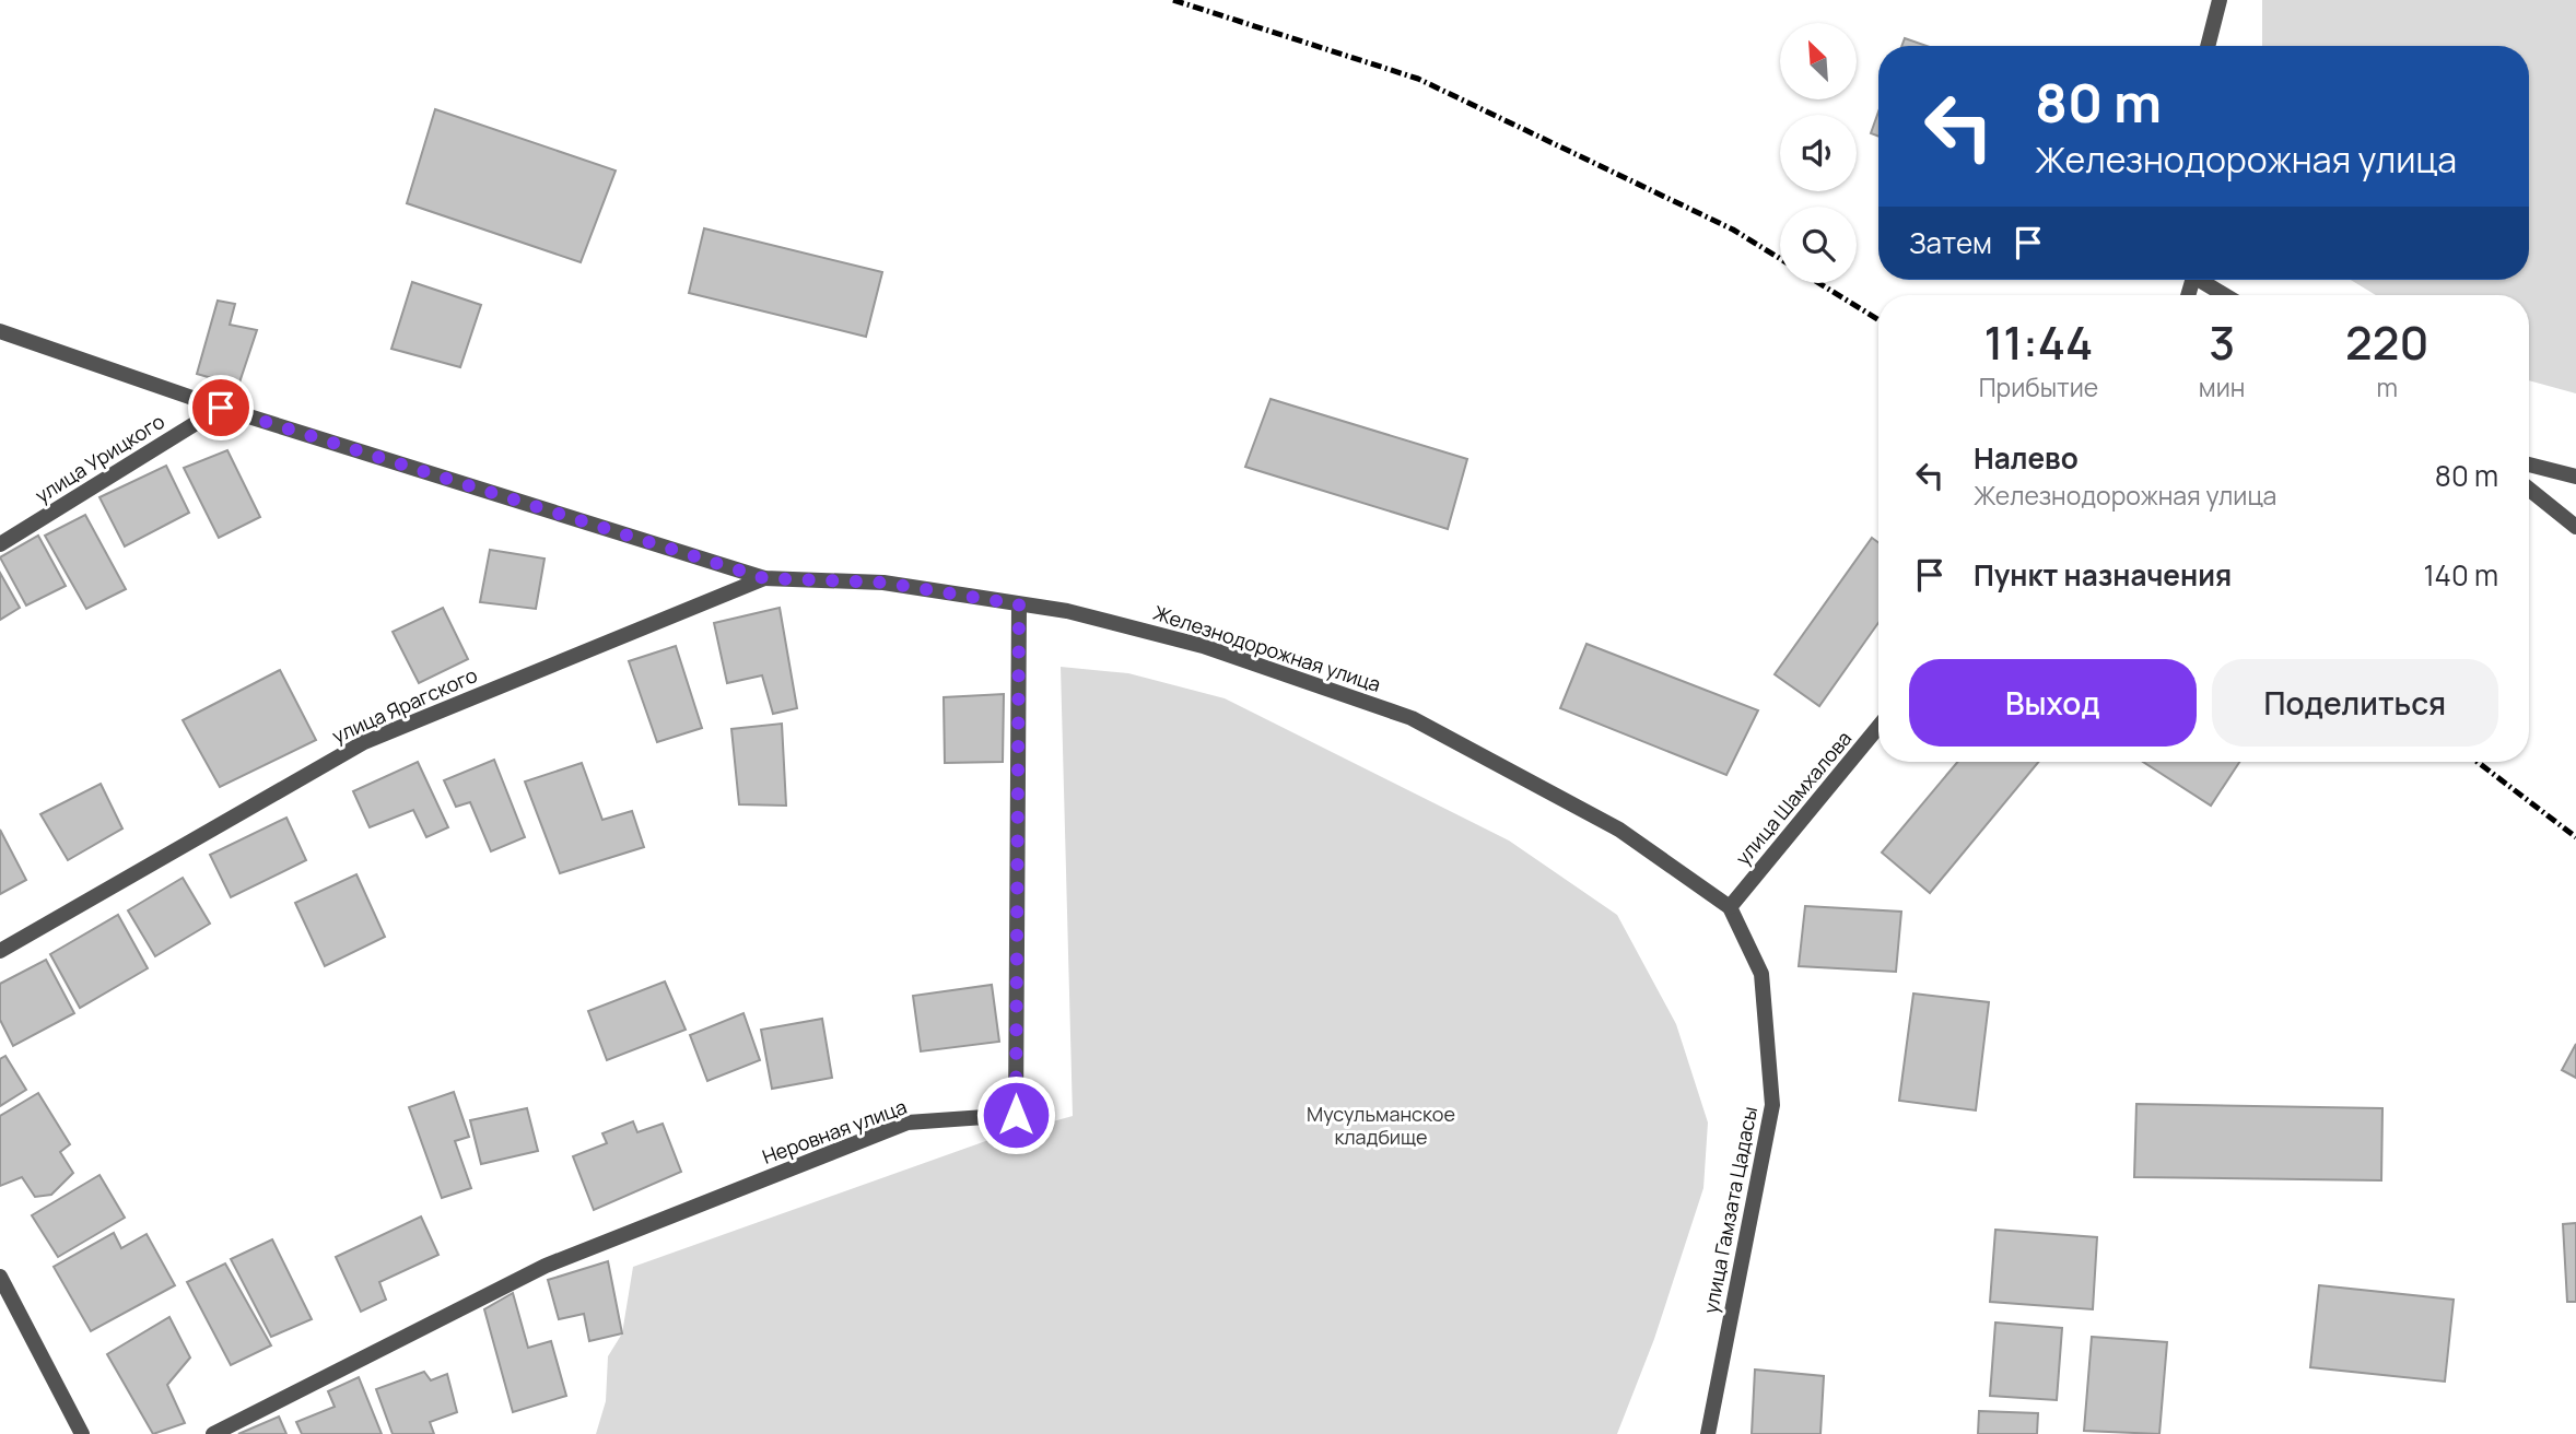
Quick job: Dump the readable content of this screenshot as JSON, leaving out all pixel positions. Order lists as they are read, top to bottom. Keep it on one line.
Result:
{"streets":{"street":["улица Урицкого","Железнодорожная улица","улица Ярагского","улица Шамхалова","Неровная улица","улица Гамзата Цадасы"]},"crossings":[["улица Урицкого","Железнодорожная улица"],["Железнодорожная улица","улица Ярагского"],["Железнодорожная улица","улица Шамхалова"],["Железнодорожная улица","Неровная улица"],["Железнодорожная улица","улица Гамзата Цадасы"],["улица Шамхалова","улица Гамзата Цадасы"]],"parks":["Мусульманское кладбище"],"north":"top left","page":{"turn":["80 m","Железнодорожная улица"],"then":"Затем","eta":["11:44","Прибытие","3","мин","220","m"],"list":[{"name":"Налево","note":"Железнодорожная улица","value":"80 m"},{"name":"Пункт назначения","value":"140 m"}],"buttons":["Выход","Поделиться"]}}
